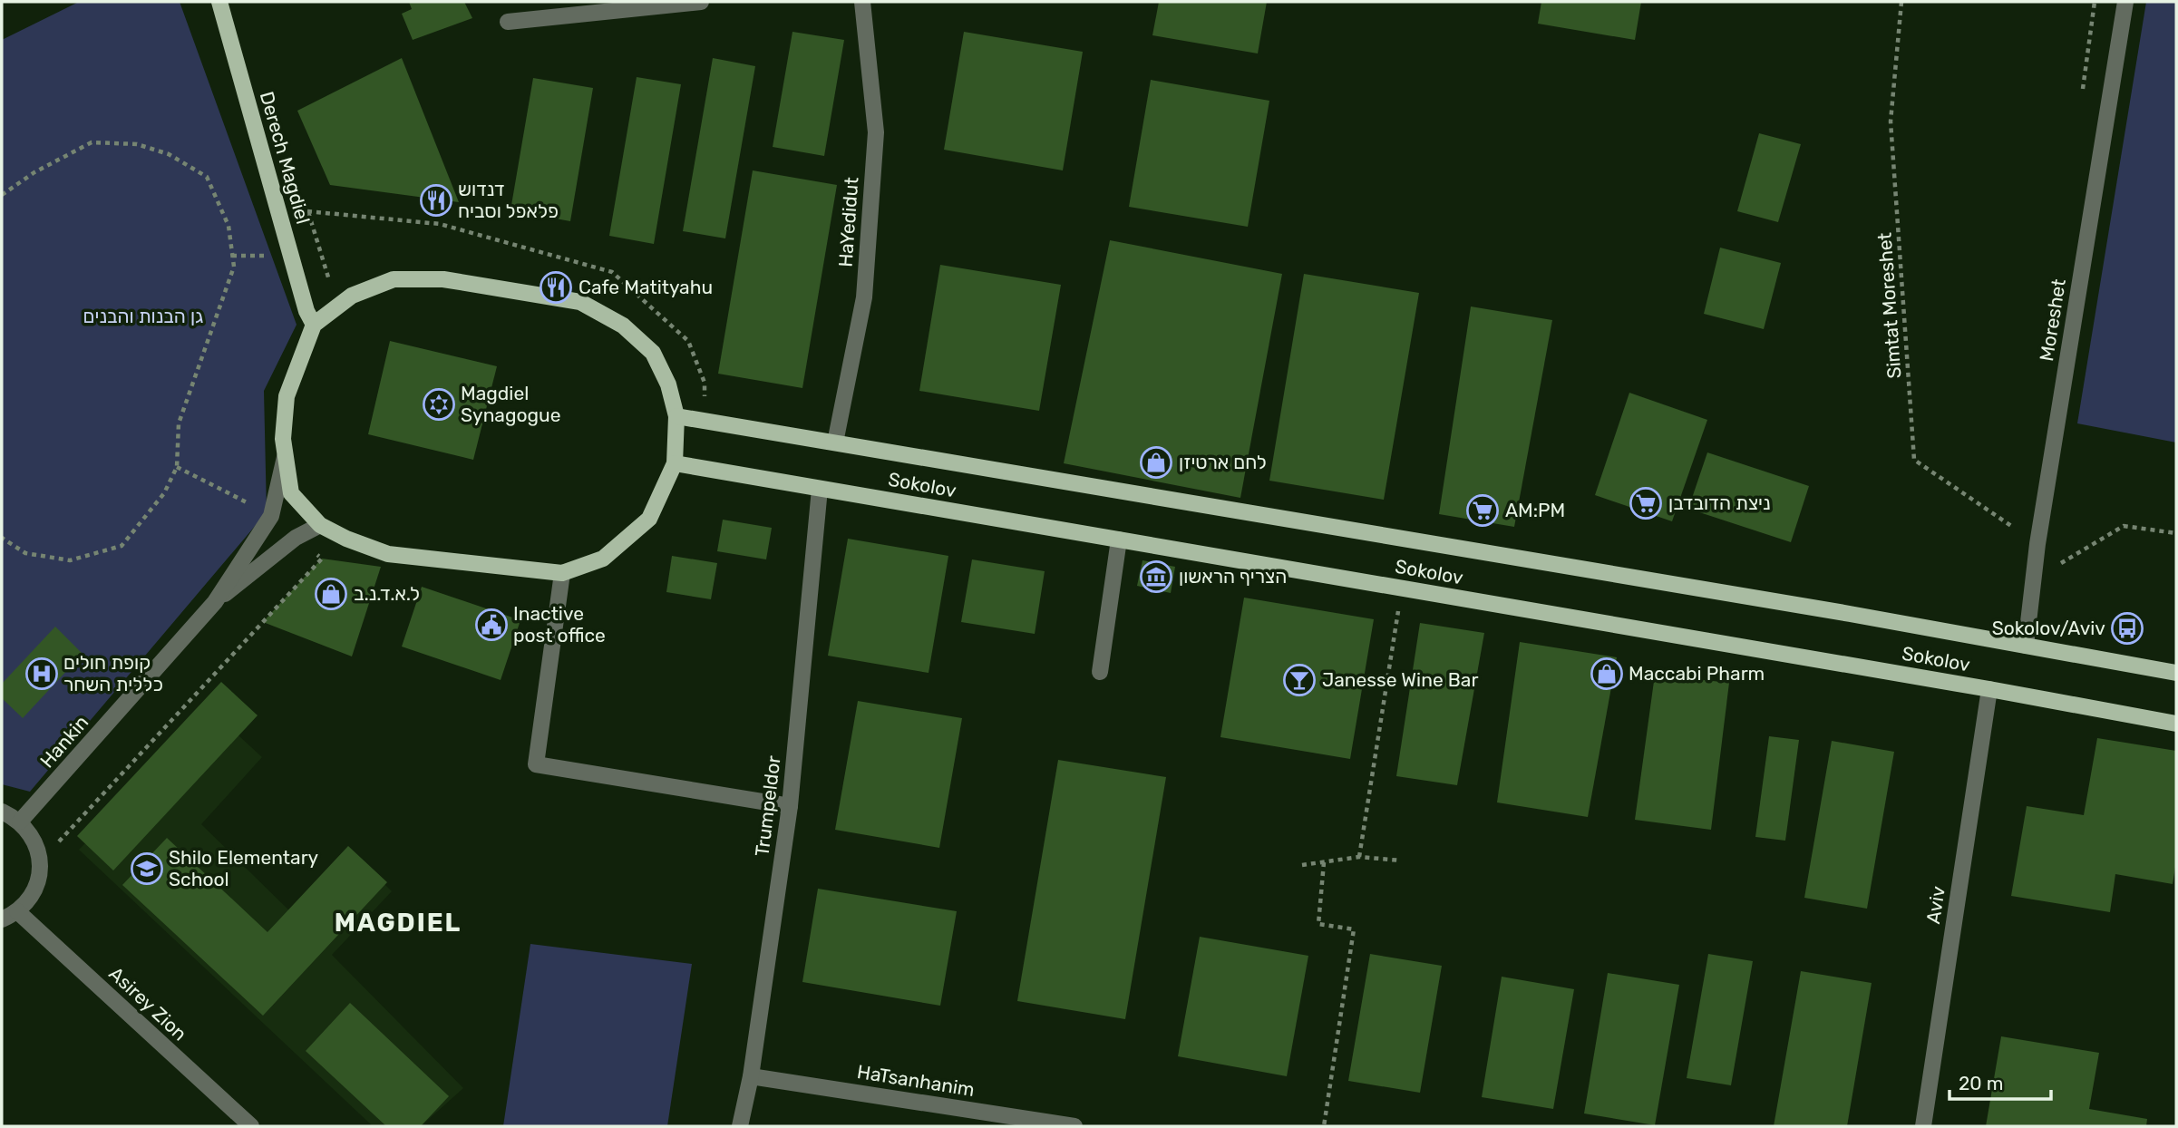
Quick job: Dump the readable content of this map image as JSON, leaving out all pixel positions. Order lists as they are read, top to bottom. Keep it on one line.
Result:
{"streets":{"main road":["Derech Magdiel","Sokolov"],"street":["HaYedidut","Moreshet","Hankin","Trumpeldor","Aviv","Asirey Zion","HaTsanhanim"],"path":["Simtat Moreshet"]},"crossings":[["HaYedidut","Sokolov"],["Simtat Moreshet","Moreshet"],["Moreshet","Sokolov"],["Sokolov","Trumpeldor"],["Sokolov","Aviv"],["Trumpeldor","HaTsanhanim"]],"districts":["MAGDIEL"],"parks":["גן הבנות והבנים"],"places":{"restaurant":["דנדוש פלאפל וסביח","Cafe Matityahu"],"synagogue":["Magdiel Synagogue"],"shop":["לחם ארטיזן","ל.א.ד.נ.ב","Maccabi Pharm"],"supermarket":["ניצת הדובדבן","AM:PM"],"museum":["הצריף הראשון"],"public building":["Inactive post office"],"bus stop":["Sokolov/Aviv"],"hospital":["קופת חולים כללית השחר"],"bar":["Janesse Wine Bar"],"school or university":["Shilo Elementary School"]},"scale_bar":"20 m"}
